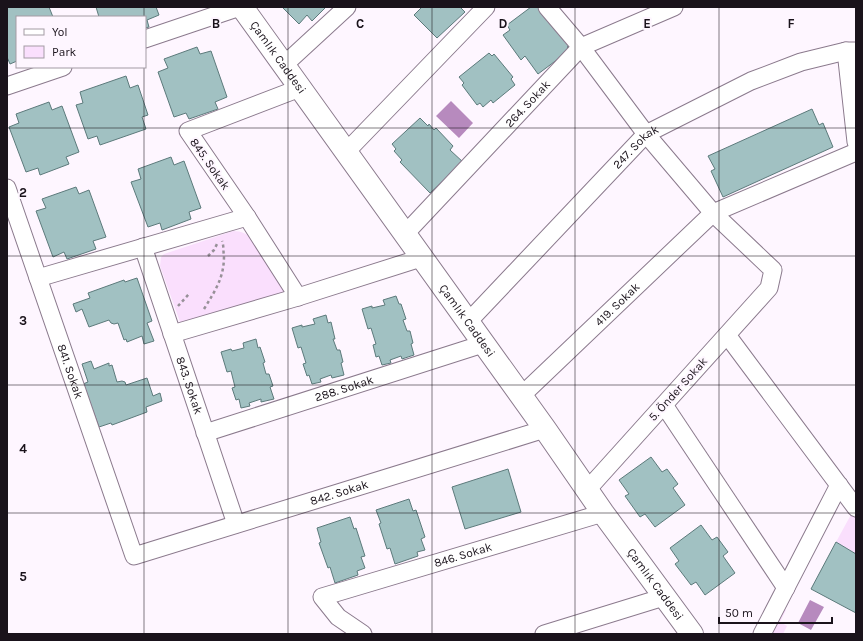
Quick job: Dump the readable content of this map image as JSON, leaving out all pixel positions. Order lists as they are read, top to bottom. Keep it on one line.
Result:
{"streets":{"main road":["Çamlık Caddesi"],"street":["264. Sokak","247. Sokak","845. Sokak","419. Sokak","841. Sokak","843. Sokak","288. Sokak","5. Önder Sokak","842. Sokak","846. Sokak"]},"crossings":[["Çamlık Caddesi","264. Sokak"],["Çamlık Caddesi","247. Sokak"],["Çamlık Caddesi","845. Sokak"],["Çamlık Caddesi","419. Sokak"],["Çamlık Caddesi","288. Sokak"],["Çamlık Caddesi","5. Önder Sokak"],["Çamlık Caddesi","842. Sokak"],["Çamlık Caddesi","846. Sokak"],["419. Sokak","5. Önder Sokak"],["841. Sokak","842. Sokak"],["843. Sokak","288. Sokak"],["843. Sokak","842. Sokak"]],"legend":["Yol","Park"],"scale_bar":"50 m","grid":{"columns":["B","C","D","E","F"],"rows":["2","3","4","5"]}}
